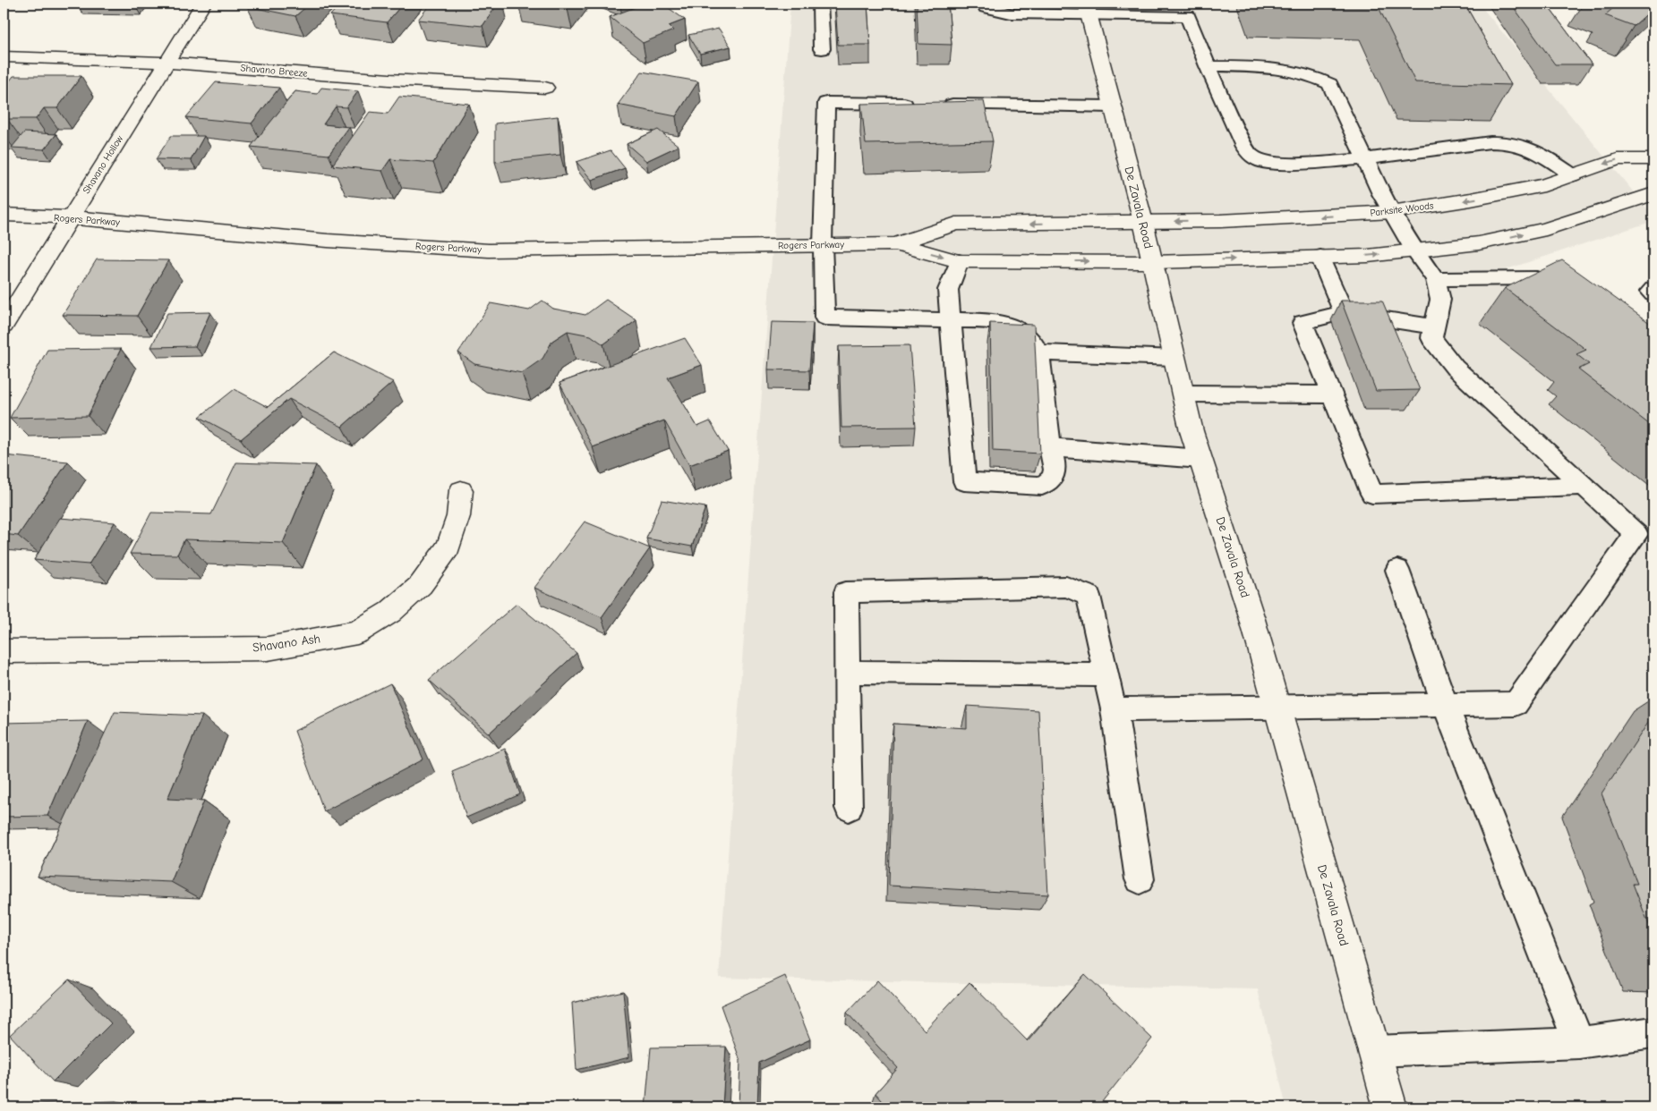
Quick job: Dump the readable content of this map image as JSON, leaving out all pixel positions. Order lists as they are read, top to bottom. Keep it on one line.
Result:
{"streets":{"street":["Shavano Breeze","Shavano Hollow","De Zavala Road","Parksite Woods","Rogers Parkway","Shavano Ash"]},"crossings":[["Shavano Breeze","Shavano Hollow"],["Shavano Hollow","Rogers Parkway"],["De Zavala Road","Parksite Woods"],["De Zavala Road","Rogers Parkway"],["Parksite Woods","Rogers Parkway"]]}
